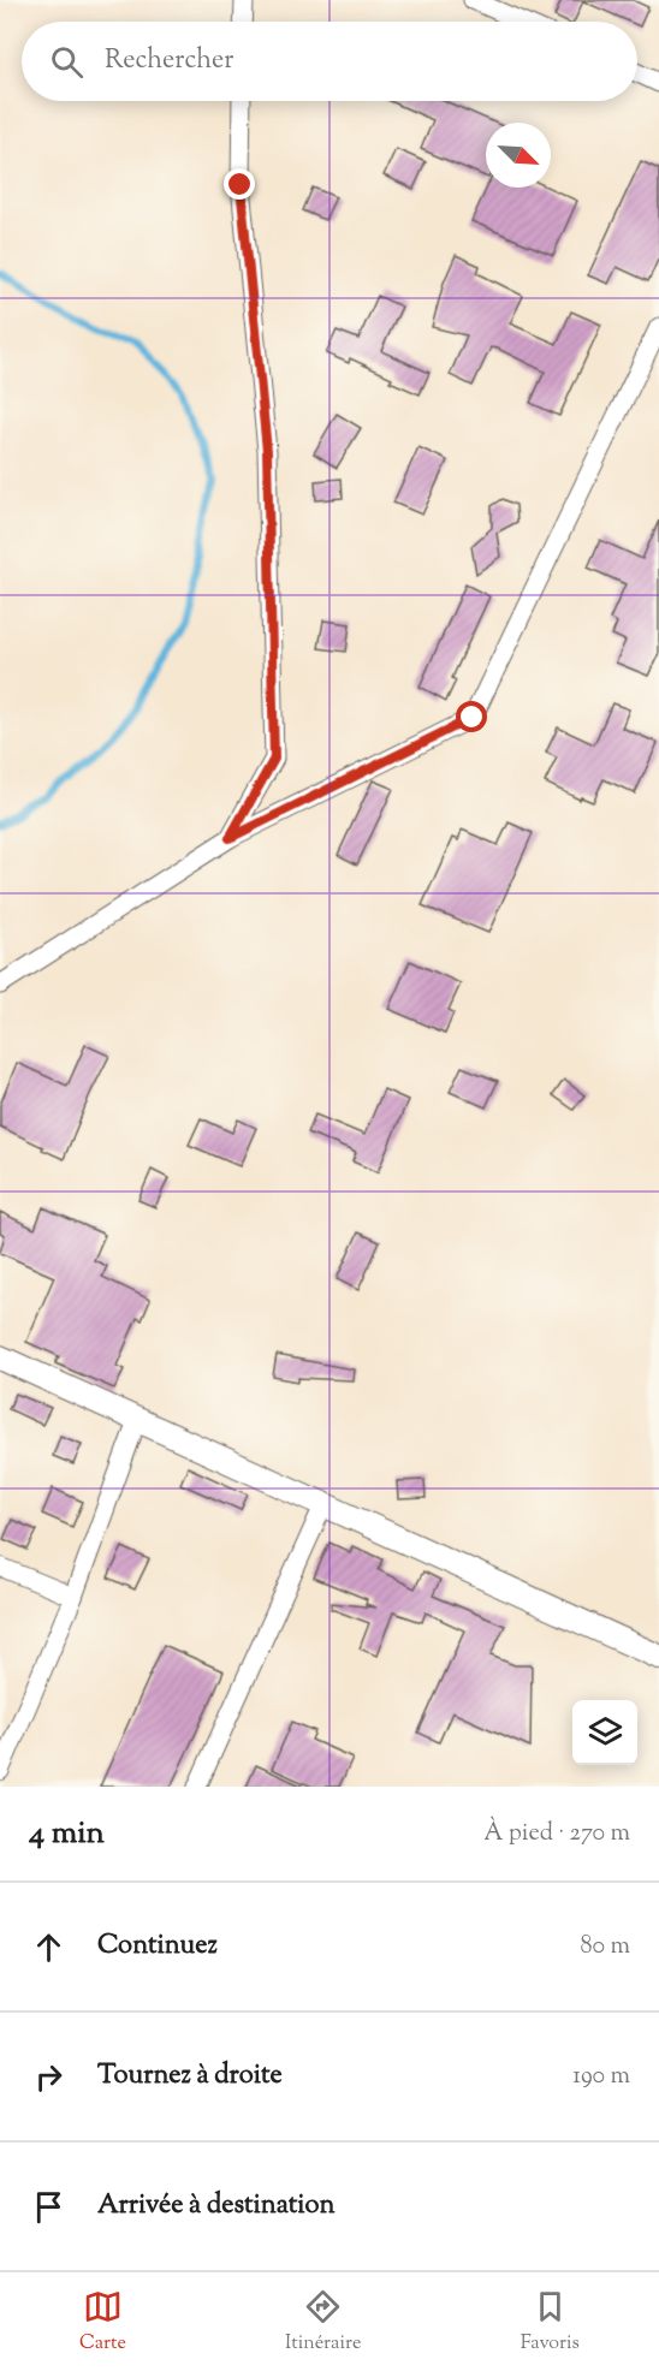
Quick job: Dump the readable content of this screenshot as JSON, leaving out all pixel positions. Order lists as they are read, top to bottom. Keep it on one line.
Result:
{"north":"bottom right","page":{"search":"Rechercher","heading":["4 min","À pied · 270 m"],"list":[["Continuez","80 m"],["Tournez à droite","190 m"],"Arrivée à destination"],"nav":["Carte","Itinéraire","Favoris"]}}
